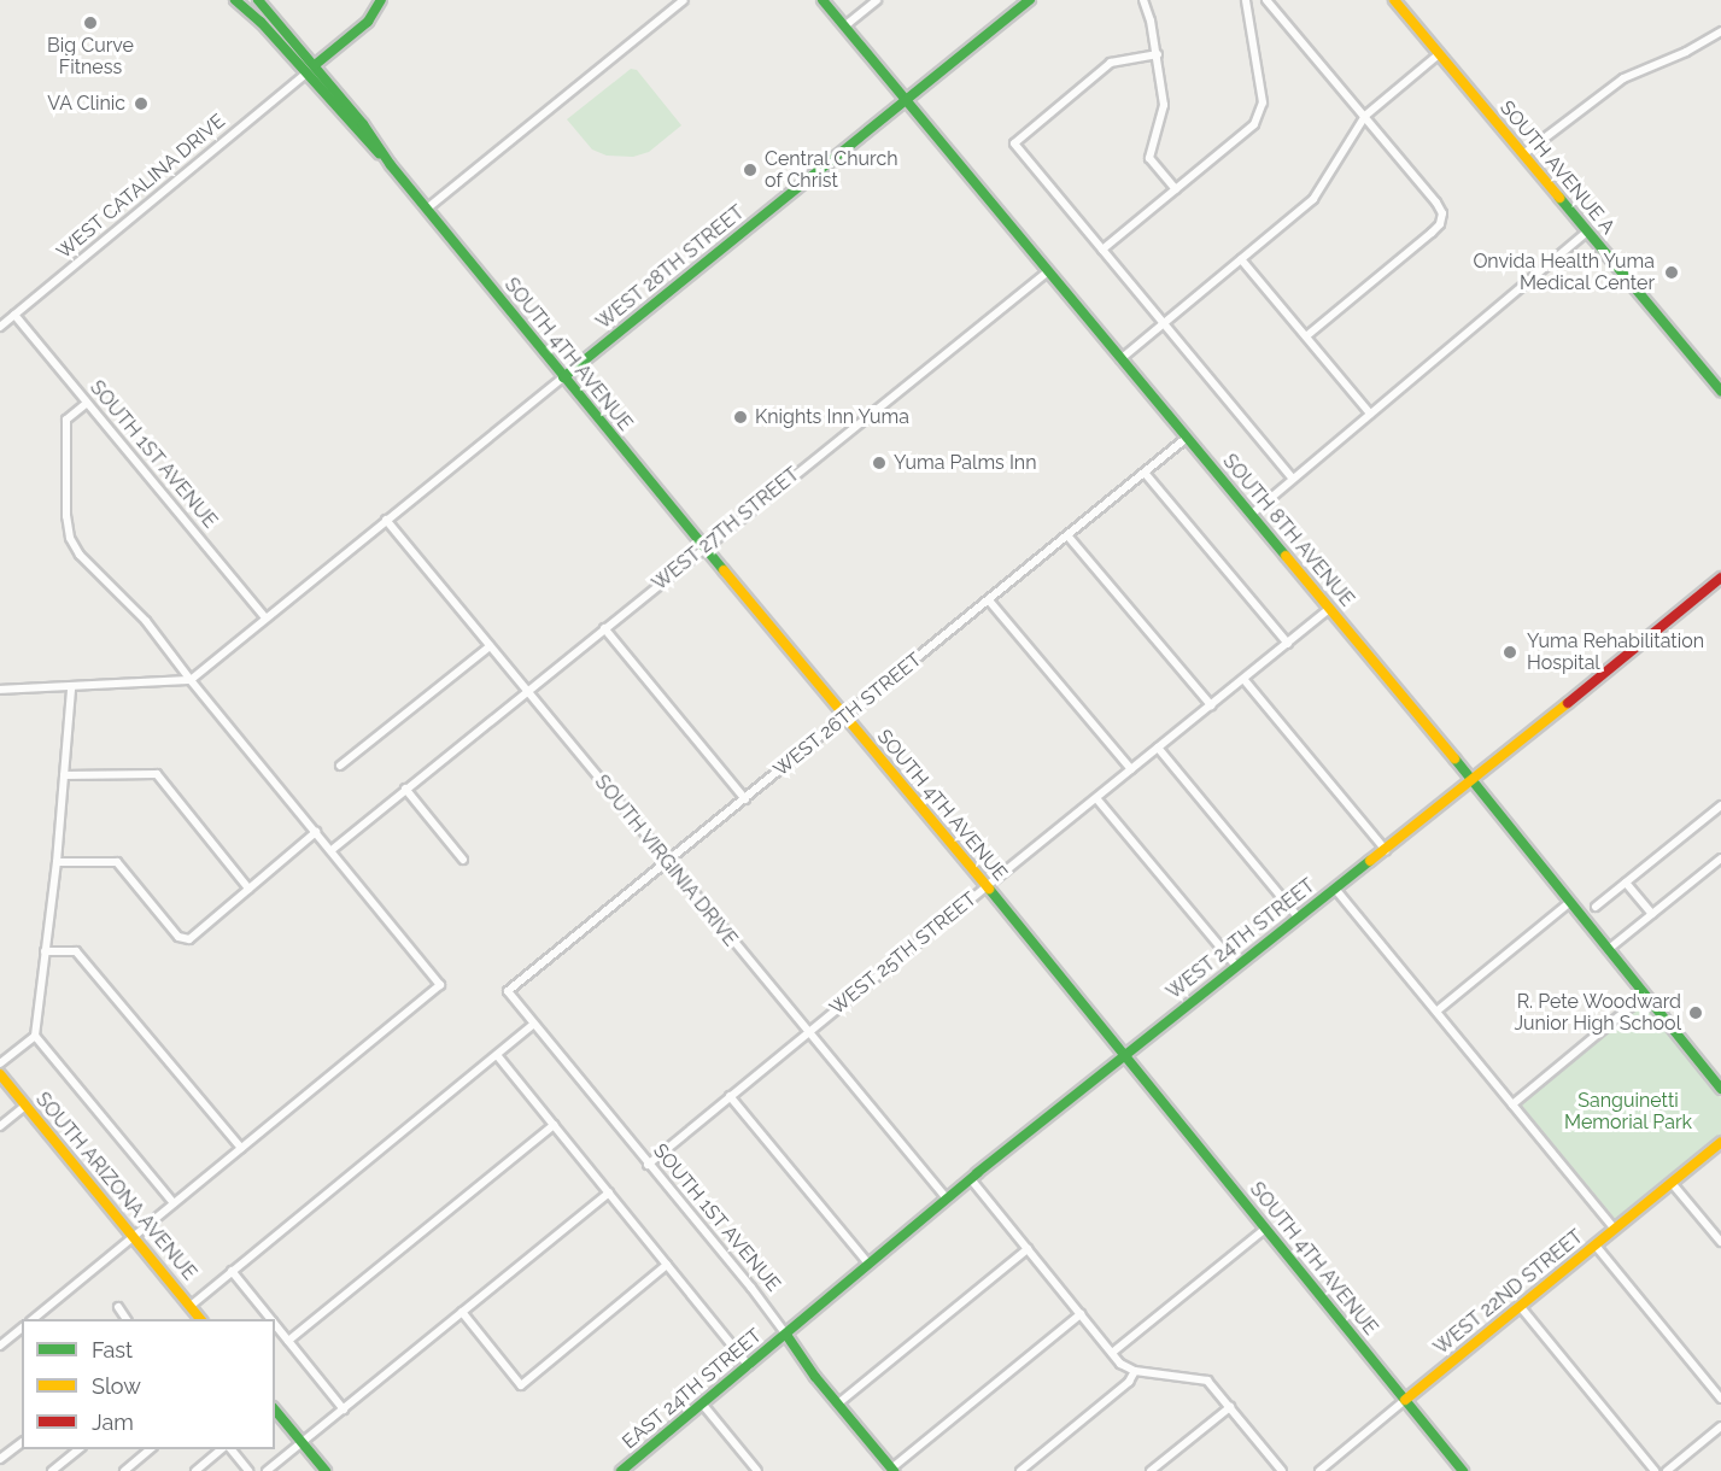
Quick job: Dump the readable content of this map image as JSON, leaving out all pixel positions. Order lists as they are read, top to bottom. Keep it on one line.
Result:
{"streets":{"main road":["SOUTH AVENUE A","WEST 28TH STREET","SOUTH 4TH AVENUE","SOUTH 1ST AVENUE","SOUTH 8TH AVENUE","WEST 24TH STREET","SOUTH ARIZONA AVENUE","WEST 22ND STREET","EAST 24TH STREET"],"street":["WEST CATALINA DRIVE","WEST 27TH STREET","WEST 26TH STREET","SOUTH VIRGINIA DRIVE","WEST 25TH STREET"]},"crossings":[["WEST CATALINA DRIVE","SOUTH 4TH AVENUE"],["WEST CATALINA DRIVE","SOUTH 1ST AVENUE"],["WEST 28TH STREET","SOUTH 4TH AVENUE"],["WEST 28TH STREET","SOUTH 1ST AVENUE"],["WEST 28TH STREET","SOUTH 8TH AVENUE"],["WEST 28TH STREET","SOUTH VIRGINIA DRIVE"],["SOUTH 4TH AVENUE","WEST 27TH STREET"],["SOUTH 4TH AVENUE","WEST 26TH STREET"],["SOUTH 4TH AVENUE","WEST 24TH STREET"],["SOUTH 4TH AVENUE","WEST 25TH STREET"],["SOUTH 4TH AVENUE","WEST 22ND STREET"],["SOUTH 1ST AVENUE","WEST 26TH STREET"],["SOUTH 1ST AVENUE","WEST 24TH STREET"],["SOUTH 1ST AVENUE","WEST 25TH STREET"],["SOUTH 1ST AVENUE","EAST 24TH STREET"],["WEST 27TH STREET","SOUTH 8TH AVENUE"],["WEST 27TH STREET","SOUTH VIRGINIA DRIVE"],["SOUTH 8TH AVENUE","WEST 26TH STREET"],["SOUTH 8TH AVENUE","WEST 24TH STREET"],["SOUTH 8TH AVENUE","WEST 25TH STREET"],["WEST 26TH STREET","SOUTH VIRGINIA DRIVE"],["SOUTH VIRGINIA DRIVE","WEST 24TH STREET"],["SOUTH VIRGINIA DRIVE","WEST 25TH STREET"],["WEST 24TH STREET","EAST 24TH STREET"]],"parks":["Sanguinetti Memorial Park"],"places":["Big Curve Fitness","VA Clinic","Central Church of Christ","Onvida Health Yuma Medical Center","Knights Inn Yuma","Yuma Palms Inn","Yuma Rehabilitation Hospital","R. Pete Woodward Junior High School"],"legend":["Fast","Slow","Jam"]}
